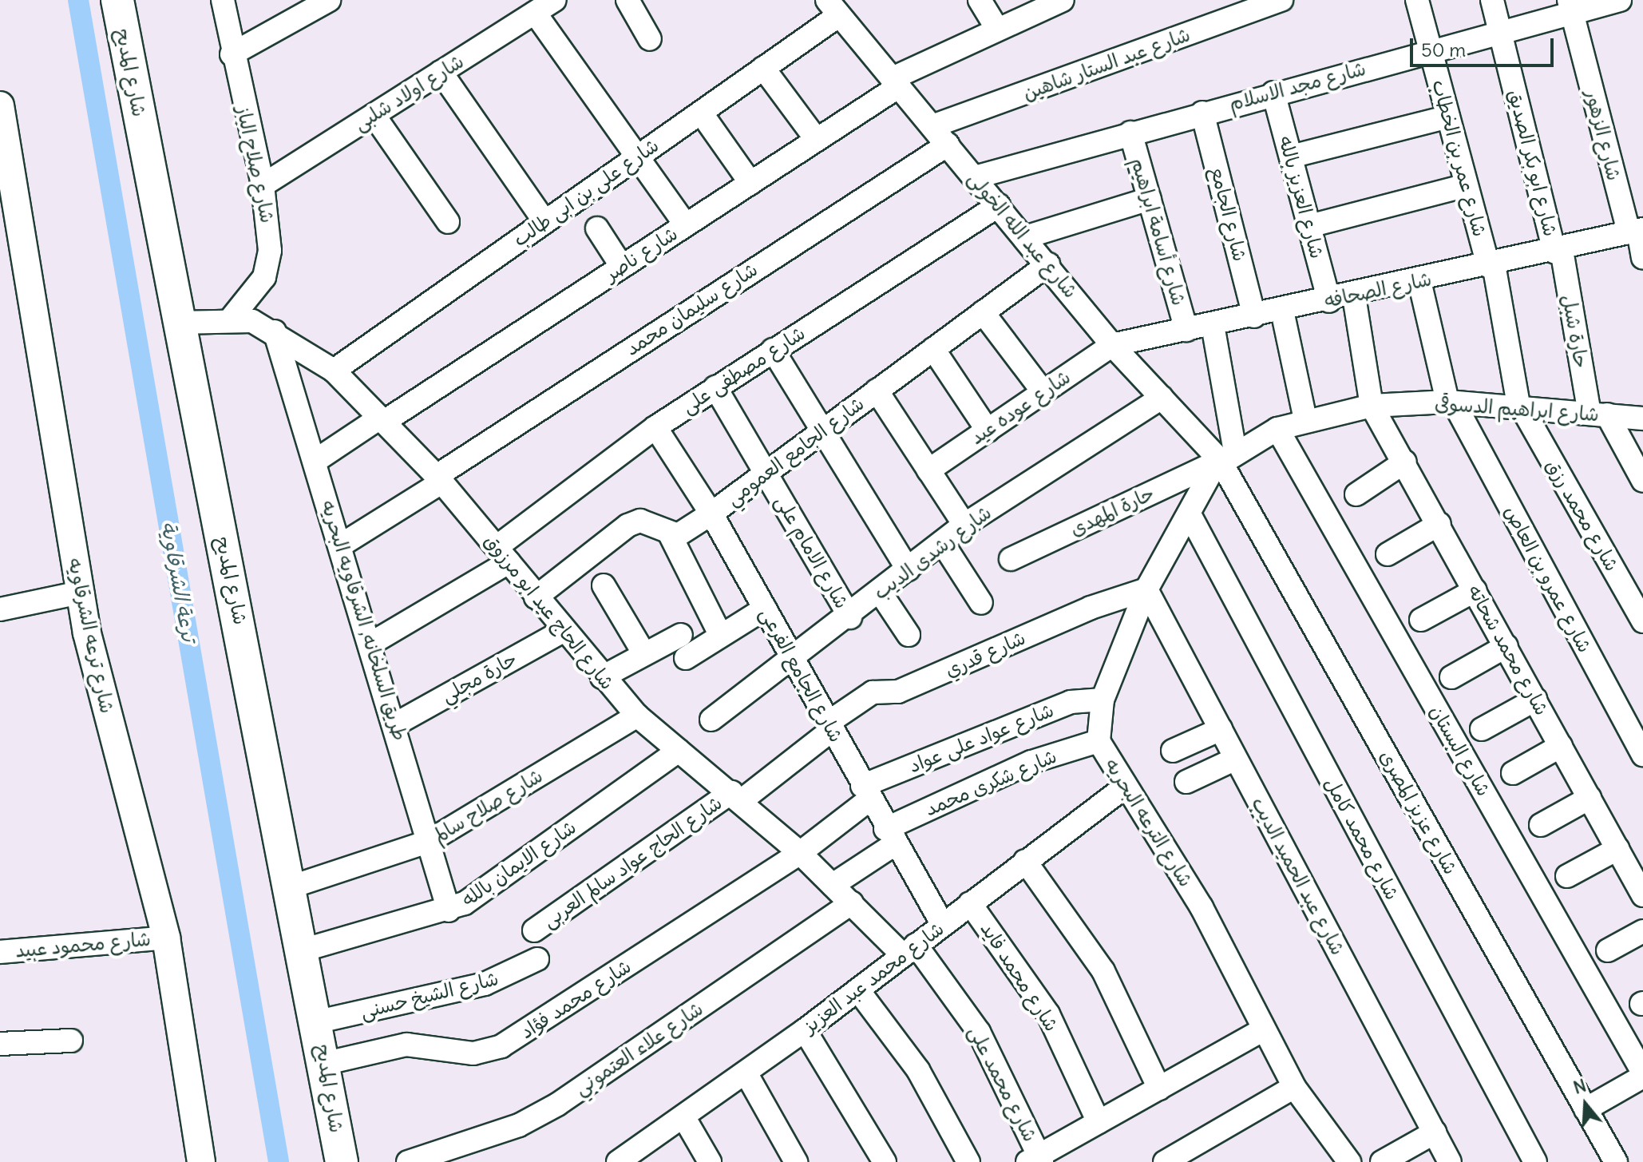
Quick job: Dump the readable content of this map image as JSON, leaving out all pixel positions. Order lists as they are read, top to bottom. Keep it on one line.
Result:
{"streets":{"main road":["شارع المديح"],"street":["شارع عبد الستار شاهين","شارع مجد الاسلام","شارع اولاد شلبى","شارع الزهور","شارع عمر بن الخطاب","شارع ابو بكر الصديق","شارع صلاح الباز","شارع على بن ابى طالب","شارع العزيز بالله","شارع الجامع","شارع أسامة ابراهيم","شارع عبد الله الخولى","شارع ناصر","شارع الصحافه","شارع سليمان محمد","حارة شبل","شارع مصطفى على","شارع عوده عيد","شارع ابراهيم الدسوقى","شارع الجامع العمومي","حارة المهدى","شارع محمد رزق","شارع الامام على","شارع رشدى الديب","شارع عمرو بن العاص","شارع الحاج عيد ابو مرزوق","طريق السلخانه, الشرقاويه البحريه","شارع ترعه الشرقاويه","شارع محمد شحاته","شارع قدري","شارع الجامع الفرعى","حارة مجلي","شارع عواد على عواد","شارع البستان","شارع شكرى محمد","شارع صلاح سالم","شارع عزيز المصرى","شارع الترعه البحريه","شارع محمد كامل","شارع الحاج عواد سالم العربى","شارع الايمان بالله","شارع عبد الحميد الديب","شارع محمود عبيد","شارع محمد فايد","شارع محمد عبد العزيز","شارع الشيخ حسنى","شارع محمد فؤاد","شارع علاء العتموني","شارع محمد على"]},"crossings":[["شارع عبد الستار شاهين","شارع عبد الله الخولى"],["شارع المديح","شارع الحاج عيد ابو مرزوق"],["شارع المديح","شارع صلاح سالم"],["شارع المديح","شارع الايمان بالله"],["شارع المديح","شارع الشيخ حسنى"],["شارع المديح","شارع محمد فؤاد"],["شارع مجد الاسلام","شارع الزهور"],["شارع مجد الاسلام","شارع عمر بن الخطاب"],["شارع مجد الاسلام","شارع ابو بكر الصديق"],["شارع مجد الاسلام","شارع العزيز بالله"],["شارع مجد الاسلام","شارع الجامع"],["شارع مجد الاسلام","شارع أسامة ابراهيم"],["شارع مجد الاسلام","شارع عبد الله الخولى"],["شارع اولاد شلبى","شارع صلاح الباز"],["شارع الزهور","شارع الصحافه"],["شارع عمر بن الخطاب","شارع الصحافه"],["شارع عمر بن الخطاب","شارع ابراهيم الدسوقى"],["شارع عمر بن الخطاب","شارع محمد رزق"],["شارع ابو بكر الصديق","شارع الصحافه"],["شارع ابو بكر الصديق","حارة شبل"],["شارع صلاح الباز","شارع الحاج عيد ابو مرزوق"],["شارع على بن ابى طالب","شارع عبد الله الخولى"],["شارع على بن ابى طالب","شارع الحاج عيد ابو مرزوق"],["شارع العزيز بالله","شارع الصحافه"],["شارع الجامع","شارع الصحافه"],["شارع أسامة ابراهيم","شارع الصحافه"],["شارع عبد الله الخولى","شارع ناصر"],["شارع عبد الله الخولى","شارع الصحافه"],["شارع عبد الله الخولى","شارع سليمان محمد"],["شارع عبد الله الخولى","شارع مصطفى على"],["شارع عبد الله الخولى","شارع عوده عيد"],["شارع عبد الله الخولى","شارع ابراهيم الدسوقى"],["شارع عبد الله الخولى","شارع الجامع العمومي"],["شارع عبد الله الخولى","حارة المهدى"],["شارع عبد الله الخولى","شارع رشدى الديب"],["شارع عبد الله الخولى","شارع عزيز المصرى"],["شارع عبد الله الخولى","شارع الترعه البحريه"],["شارع ناصر","شارع الحاج عيد ابو مرزوق"],["شارع ناصر","طريق السلخانه, الشرقاويه البحريه"],["شارع الصحافه","حارة شبل"],["شارع الصحافه","شارع عوده عيد"],["شارع الصحافه","شارع عمرو بن العاص"],["شارع سليمان محمد","شارع الحاج عيد ابو مرزوق"],["شارع سليمان محمد","طريق السلخانه, الشرقاويه البحريه"],["حارة شبل","شارع ابراهيم الدسوقى"],["شارع مصطفى على","شارع الامام على"],["شارع مصطفى على","شارع الحاج عيد ابو مرزوق"],["شارع مصطفى على","طريق السلخانه, الشرقاويه البحريه"],["شارع مصطفى على","شارع الجامع الفرعى"],["شارع ابراهيم الدسوقى","حارة المهدى"],["شارع ابراهيم الدسوقى","شارع محمد رزق"],["شارع ابراهيم الدسوقى","شارع عمرو بن العاص"],["شارع ابراهيم الدسوقى","شارع محمد شحاته"],["شارع ابراهيم الدسوقى","شارع البستان"],["شارع ابراهيم الدسوقى","شارع عزيز المصرى"],["شارع ابراهيم الدسوقى","شارع الترعه البحريه"],["شارع الجامع العمومي","شارع الامام على"],["شارع الجامع العمومي","شارع الجامع الفرعى"],["حارة المهدى","شارع عزيز المصرى"],["حارة المهدى","شارع الترعه البحريه"],["شارع الامام على","شارع رشدى الديب"],["شارع رشدى الديب","شارع الجامع الفرعى"],["شارع الحاج عيد ابو مرزوق","طريق السلخانه, الشرقاويه البحريه"],["شارع الحاج عيد ابو مرزوق","شارع قدري"],["شارع الحاج عيد ابو مرزوق","حارة مجلي"],["شارع الحاج عيد ابو مرزوق","شارع عواد على عواد"],["شارع الحاج عيد ابو مرزوق","شارع شكرى محمد"],["شارع الحاج عيد ابو مرزوق","شارع صلاح سالم"],["شارع الحاج عيد ابو مرزوق","شارع الحاج عواد سالم العربى"],["شارع الحاج عيد ابو مرزوق","شارع الايمان بالله"],["شارع الحاج عيد ابو مرزوق","شارع محمد عبد العزيز"],["شارع الحاج عيد ابو مرزوق","شارع محمد فؤاد"],["شارع الحاج عيد ابو مرزوق","شارع علاء العتموني"],["شارع الحاج عيد ابو مرزوق","شارع محمد على"],["طريق السلخانه, الشرقاويه البحريه","حارة مجلي"],["طريق السلخانه, الشرقاويه البحريه","شارع صلاح سالم"],["طريق السلخانه, الشرقاويه البحريه","شارع الايمان بالله"],["شارع ترعه الشرقاويه","شارع محمود عبيد"],["شارع قدري","شارع الجامع الفرعى"],["شارع قدري","شارع الترعه البحريه"],["شارع قدري","شارع الحاج عواد سالم العربى"],["شارع قدري","شارع عبد الحميد الديب"],["شارع الجامع الفرعى","شارع عواد على عواد"],["شارع الجامع الفرعى","شارع شكرى محمد"],["شارع الجامع الفرعى","شارع محمد عبد العزيز"],["شارع عواد على عواد","شارع الترعه البحريه"],["شارع عواد على عواد","شارع محمد فؤاد"],["شارع شكرى محمد","شارع الترعه البحريه"],["شارع عزيز المصرى","شارع الترعه البحريه"],["شارع الترعه البحريه","شارع محمد كامل"],["شارع الترعه البحريه","شارع عبد الحميد الديب"],["شارع الترعه البحريه","شارع محمد عبد العزيز"],["شارع محمد فايد","شارع محمد عبد العزيز"],["شارع محمد عبد العزيز","شارع محمد على"]],"water":["ترعة الشرقاوية"],"scale_bar":"50 m","north":"top"}
